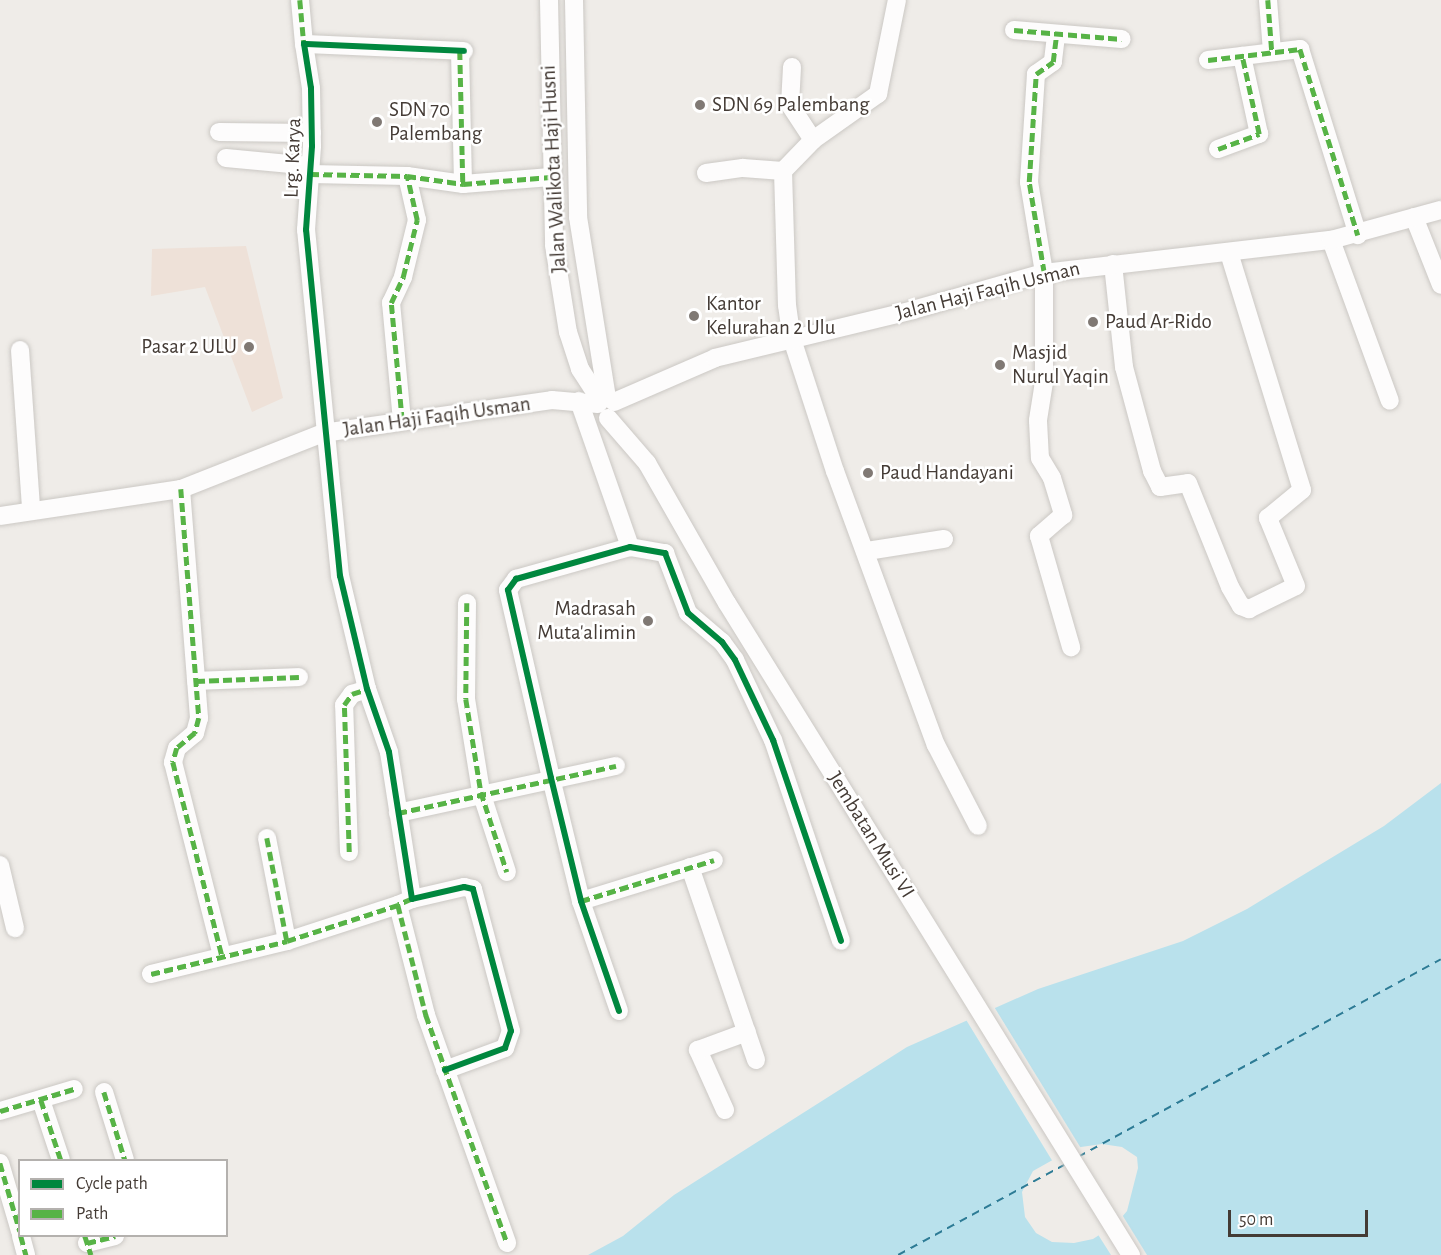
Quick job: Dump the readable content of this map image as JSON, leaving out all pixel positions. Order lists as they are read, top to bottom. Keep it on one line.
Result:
{"streets":{"street":["Lrg. Karya","Jalan Walikota Haji Husni","Jalan Haji Faqih Usman","Jembatan Musi VI"]},"crossings":[["Lrg. Karya","Jalan Haji Faqih Usman"],["Jalan Walikota Haji Husni","Jalan Haji Faqih Usman"],["Jalan Walikota Haji Husni","Jembatan Musi VI"],["Jalan Haji Faqih Usman","Jembatan Musi VI"]],"places":["SDN 69 Palembang","SDN 70 Palembang","Kantor Kelurahan 2 Ulu","Paud Ar-Rido","Pasar 2 ULU","Masjid Nurul Yaqin","Paud Handayani","Madrasah Muta'alimin"],"legend":["Cycle path","Path"],"scale_bar":"50 m"}
